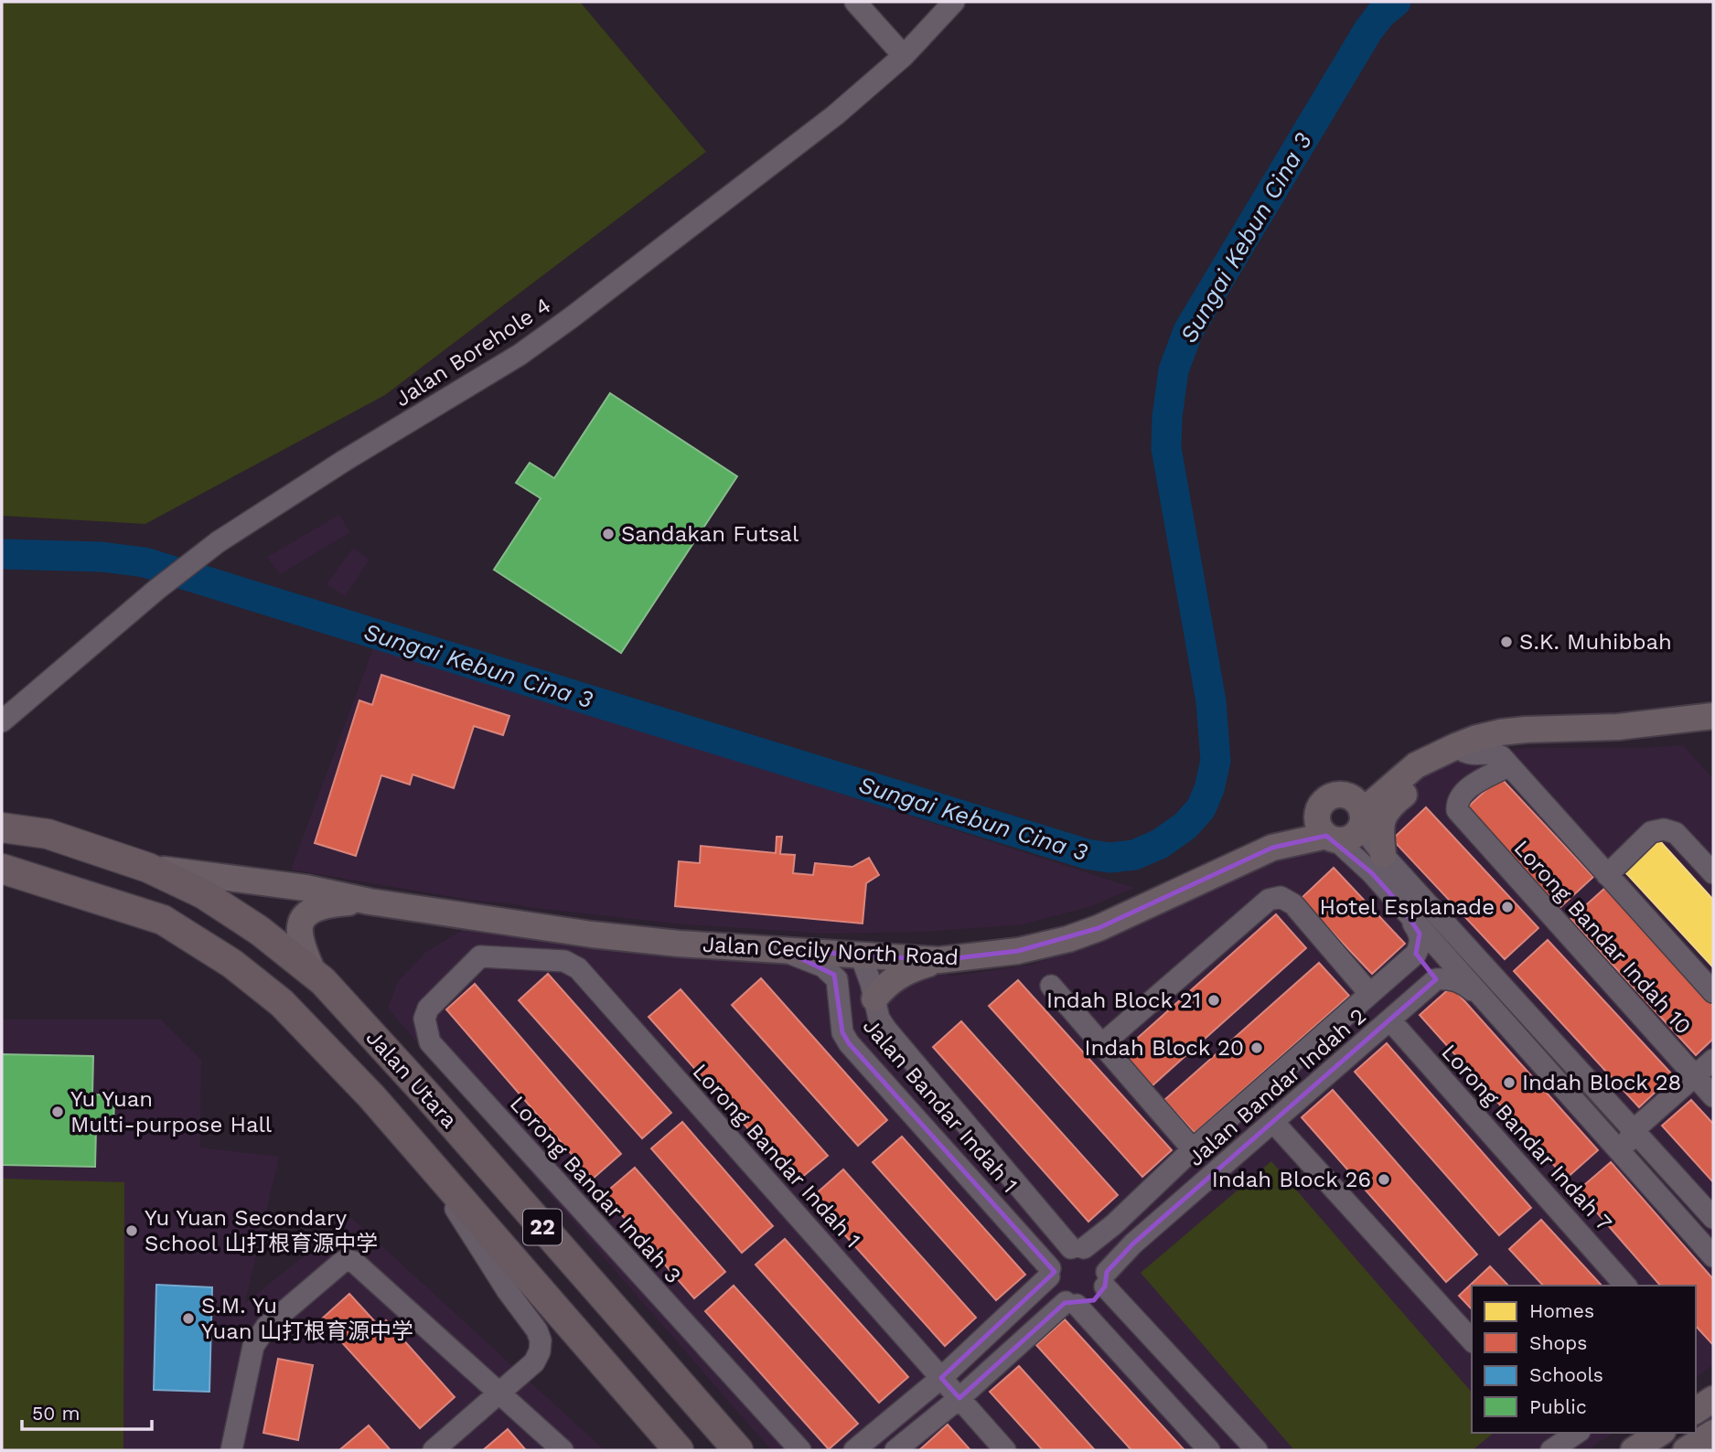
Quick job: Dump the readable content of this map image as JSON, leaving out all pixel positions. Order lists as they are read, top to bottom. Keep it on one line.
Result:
{"streets":{"highway":["Jalan Utara","22"],"main road":["Jalan Cecily North Road"],"street":["Jalan Borehole 4","Lorong Bandar Indah 10","Jalan Bandar Indah 2","Jalan Bandar Indah 1","Lorong Bandar Indah 7","Lorong Bandar Indah 1","Lorong Bandar Indah 3"]},"crossings":[["Jalan Cecily North Road","Jalan Utara"],["Jalan Cecily North Road","Jalan Bandar Indah 1"],["Jalan Bandar Indah 2","Jalan Bandar Indah 1"],["Jalan Bandar Indah 2","Lorong Bandar Indah 7"],["Lorong Bandar Indah 1","Lorong Bandar Indah 3"]],"water":["Sungai Kebun Cina 3"],"places":["Sandakan Futsal","S.K. Muhibbah","Hotel Esplanade","Indah Block 21","Indah Block 20","Indah Block 28","Yu Yuan Multi-purpose Hall","Indah Block 26","Yu Yuan Secondary School 山打根育源中学","S.M. Yu Yuan 山打根育源中学"],"legend":["Homes","Shops","Schools","Public"],"scale_bar":"50 m"}
